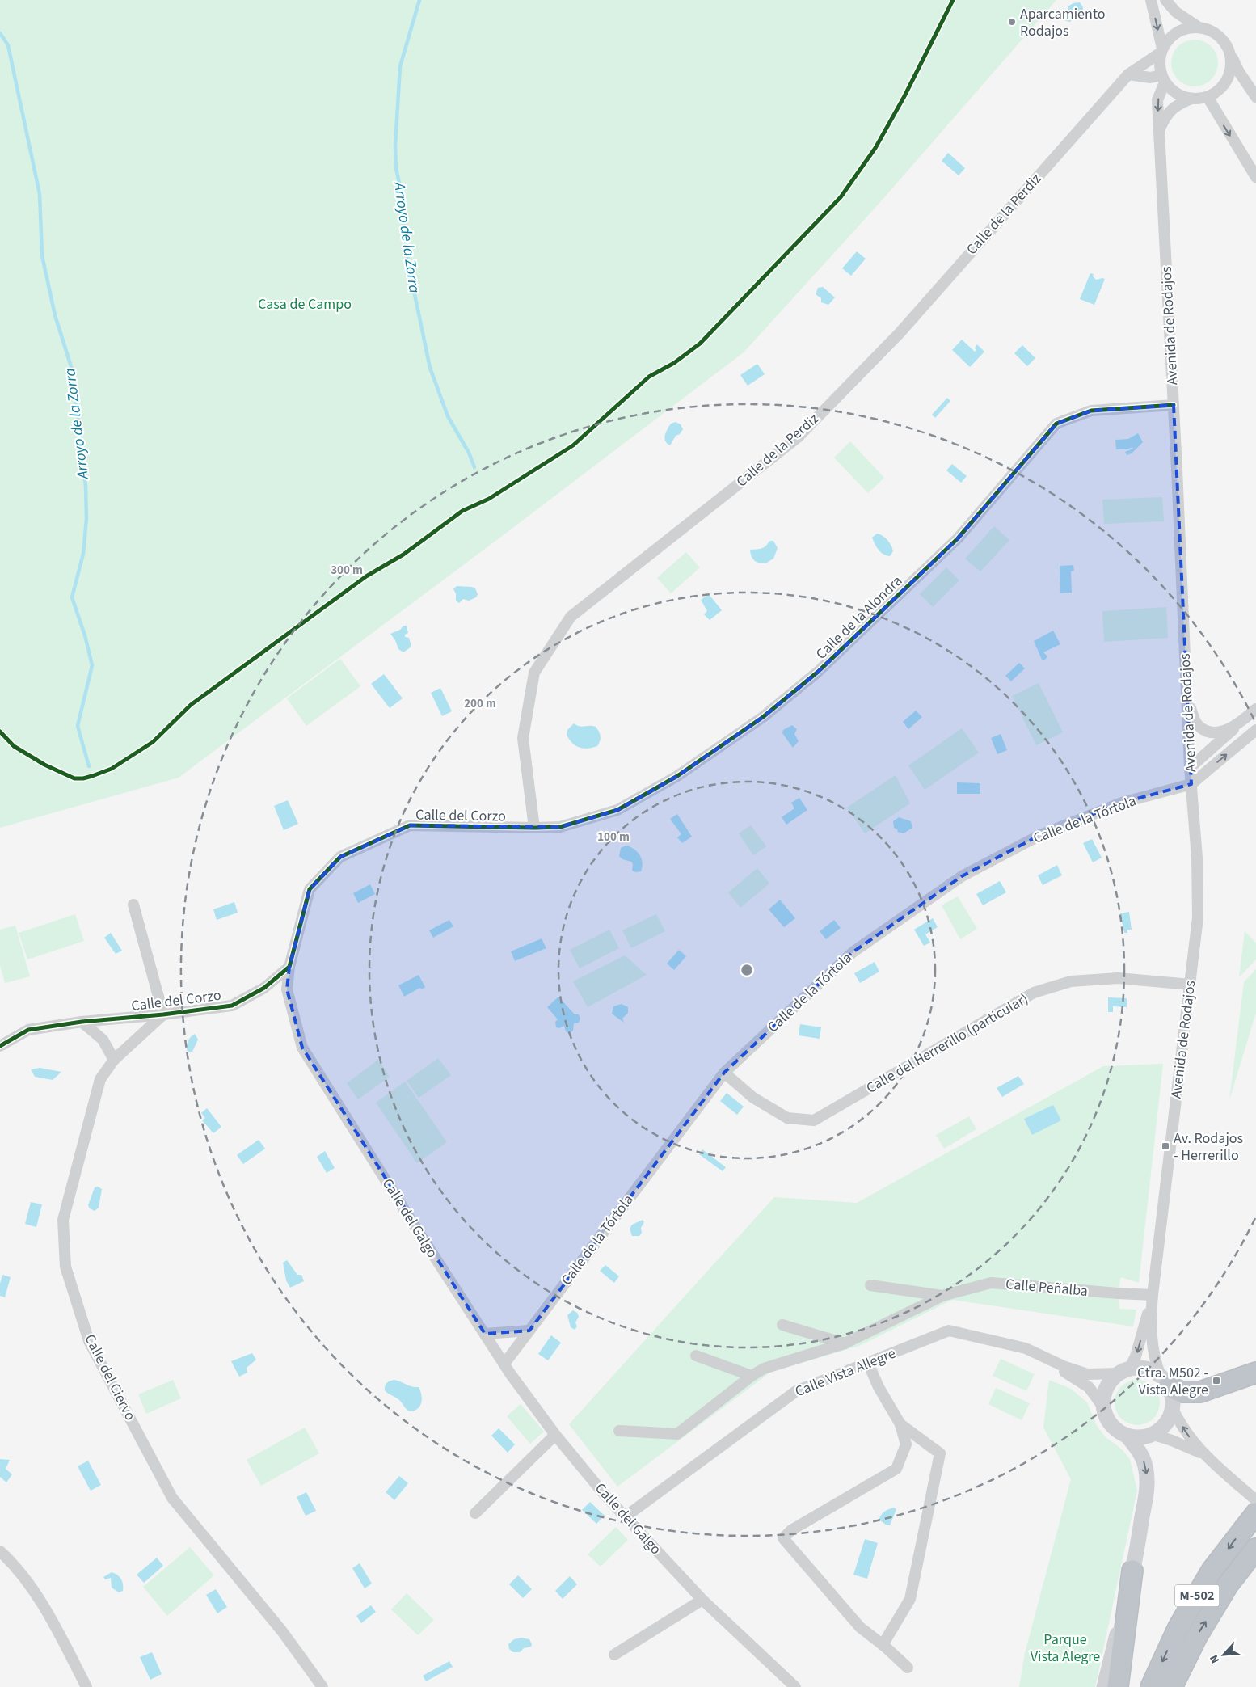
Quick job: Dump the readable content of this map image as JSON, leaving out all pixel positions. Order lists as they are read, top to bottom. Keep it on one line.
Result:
{"streets":{"highway":["M-502"],"street":["Calle de la Perdiz","Avenida de Rodajos","Calle de la Alondra","Calle del Corzo","Calle de la Tórtola","Calle del Herrerillo (particular)","Calle del Galgo","Calle Peñalba","Calle Vista Allegre","Calle del Ciervo"]},"crossings":[["Calle de la Perdiz","Avenida de Rodajos"],["Calle de la Perdiz","Calle de la Alondra"],["Calle de la Perdiz","Calle del Corzo"],["Avenida de Rodajos","Calle de la Alondra"],["Avenida de Rodajos","Calle de la Tórtola"],["Avenida de Rodajos","Calle del Herrerillo (particular)"],["Avenida de Rodajos","Calle Peñalba"],["Avenida de Rodajos","Calle Vista Allegre"],["Calle de la Alondra","Calle del Corzo"],["Calle del Corzo","Calle del Galgo"],["Calle del Corzo","Calle del Ciervo"],["Calle de la Tórtola","Calle del Herrerillo (particular)"],["Calle de la Tórtola","Calle del Galgo"],["Calle del Galgo","Calle Vista Allegre"]],"water":["Arroyo de la Zorra"],"parks":["Casa de Campo","Parque Vista Alegre"],"places":{"other":["Aparcamiento Rodajos"],"transit":["Av. Rodajos - Herrerillo","Ctra. M502 - Vista Alegre"]},"north":"bottom left","rings":["300 m","200 m","100 m"]}
